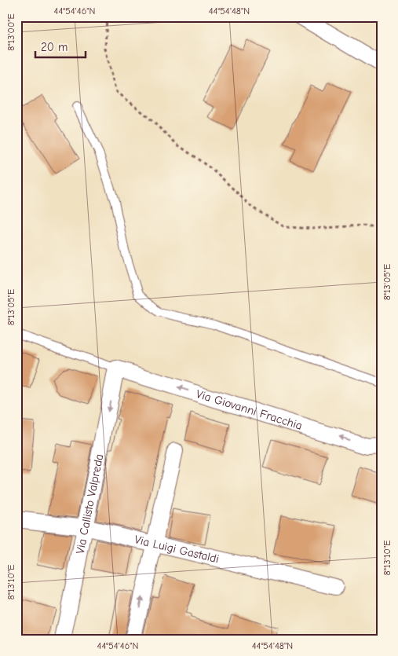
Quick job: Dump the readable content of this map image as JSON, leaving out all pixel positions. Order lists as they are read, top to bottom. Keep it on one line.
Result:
{"streets":{"street":["Via Giovanni Fracchia","Via Callisto Valpreda","Via Luigi Gastaldi"]},"crossings":[["Via Giovanni Fracchia","Via Callisto Valpreda"],["Via Callisto Valpreda","Via Luigi Gastaldi"]],"one_way":["Via Giovanni Fracchia"],"scale_bar":"20 m","coordinates":["44°54'46\"N","44°54'48\"N","8°13'00\"E","8°13'05\"E","8°13'10\"E"]}
